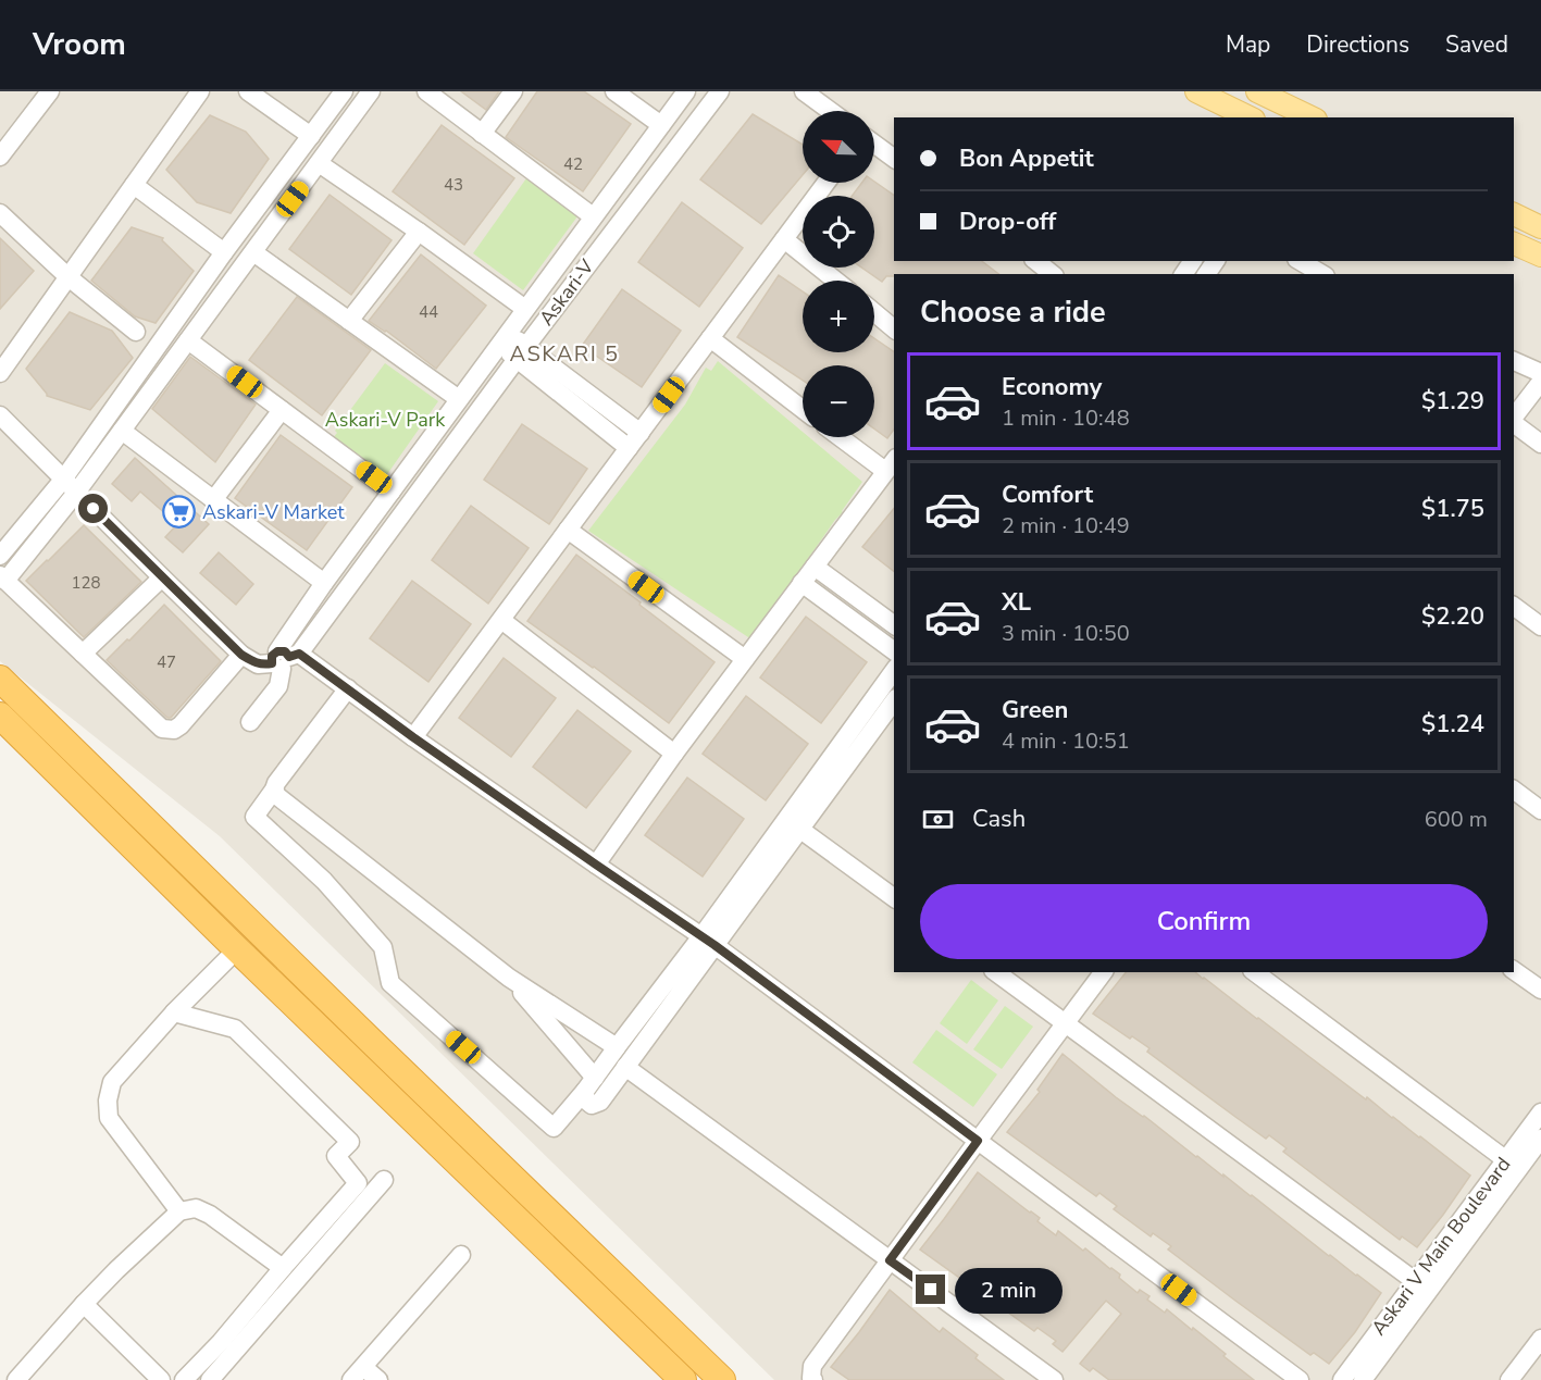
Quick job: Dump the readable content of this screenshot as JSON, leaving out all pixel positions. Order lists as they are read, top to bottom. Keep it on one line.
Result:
{"streets":{"street":["Askari-V","Askari V Main Boulevard"]},"districts":["ASKARI 5"],"parks":["Askari-V Park"],"places":{"supermarket":["Askari-V Market"]},"house_numbers":["42","43","44","128","47"],"north":"top left","page":{"header":"Vroom","nav":["Map","Directions","Saved"],"map_buttons":["+","−"],"banner":["Bon Appetit","Drop-off"],"heading":"Choose a ride","list":[{"name":"Economy","note":"1 min · 10:48","value":"$1.29"},{"name":"Comfort","note":"2 min · 10:49","value":"$1.75"},{"name":"XL","note":"3 min · 10:50","value":"$2.20"},{"name":"Green","note":"4 min · 10:51","value":"$1.24"}],"pay":["Cash","600 m"],"buttons":"Confirm","bubble":"2 min"}}
